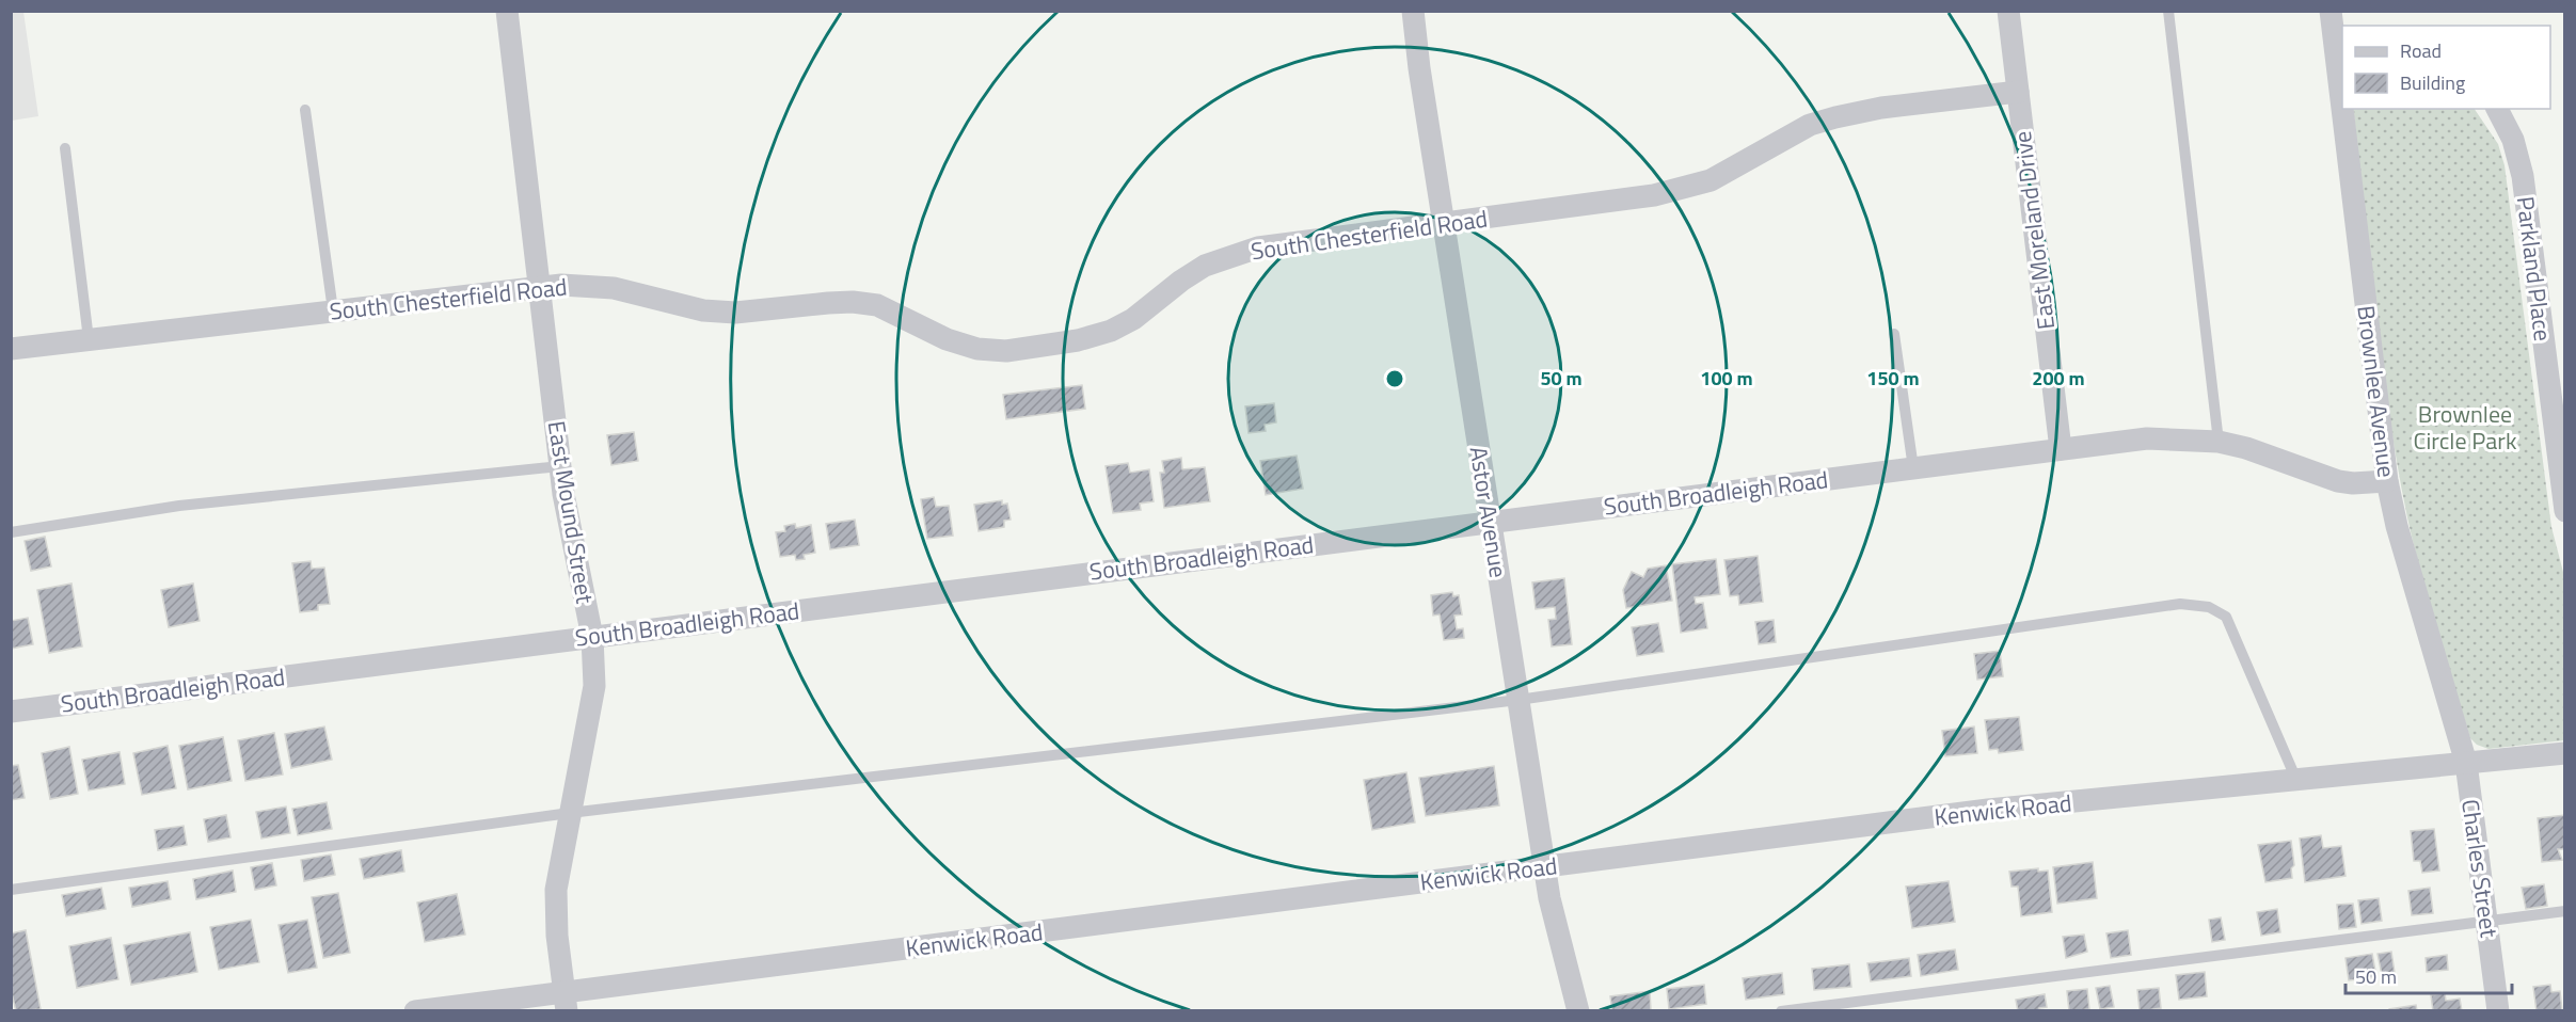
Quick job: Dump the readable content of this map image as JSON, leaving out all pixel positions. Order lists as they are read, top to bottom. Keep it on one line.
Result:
{"streets":{"street":["East Moreland Drive","South Chesterfield Road","Parkland Place","Brownlee Avenue","South Broadleigh Road","East Mound Street","Astor Avenue","Kenwick Road","Charles Street"]},"crossings":[["East Moreland Drive","South Chesterfield Road"],["East Moreland Drive","South Broadleigh Road"],["South Chesterfield Road","East Mound Street"],["South Chesterfield Road","Astor Avenue"],["Brownlee Avenue","South Broadleigh Road"],["Brownlee Avenue","Kenwick Road"],["Brownlee Avenue","Charles Street"],["South Broadleigh Road","East Mound Street"],["South Broadleigh Road","Astor Avenue"],["East Mound Street","Kenwick Road"],["Astor Avenue","Kenwick Road"],["Kenwick Road","Charles Street"]],"parks":["Brownlee Circle Park"],"legend":["Road","Building"],"scale_bar":"50 m","rings":["50 m","100 m","150 m","200 m"]}
